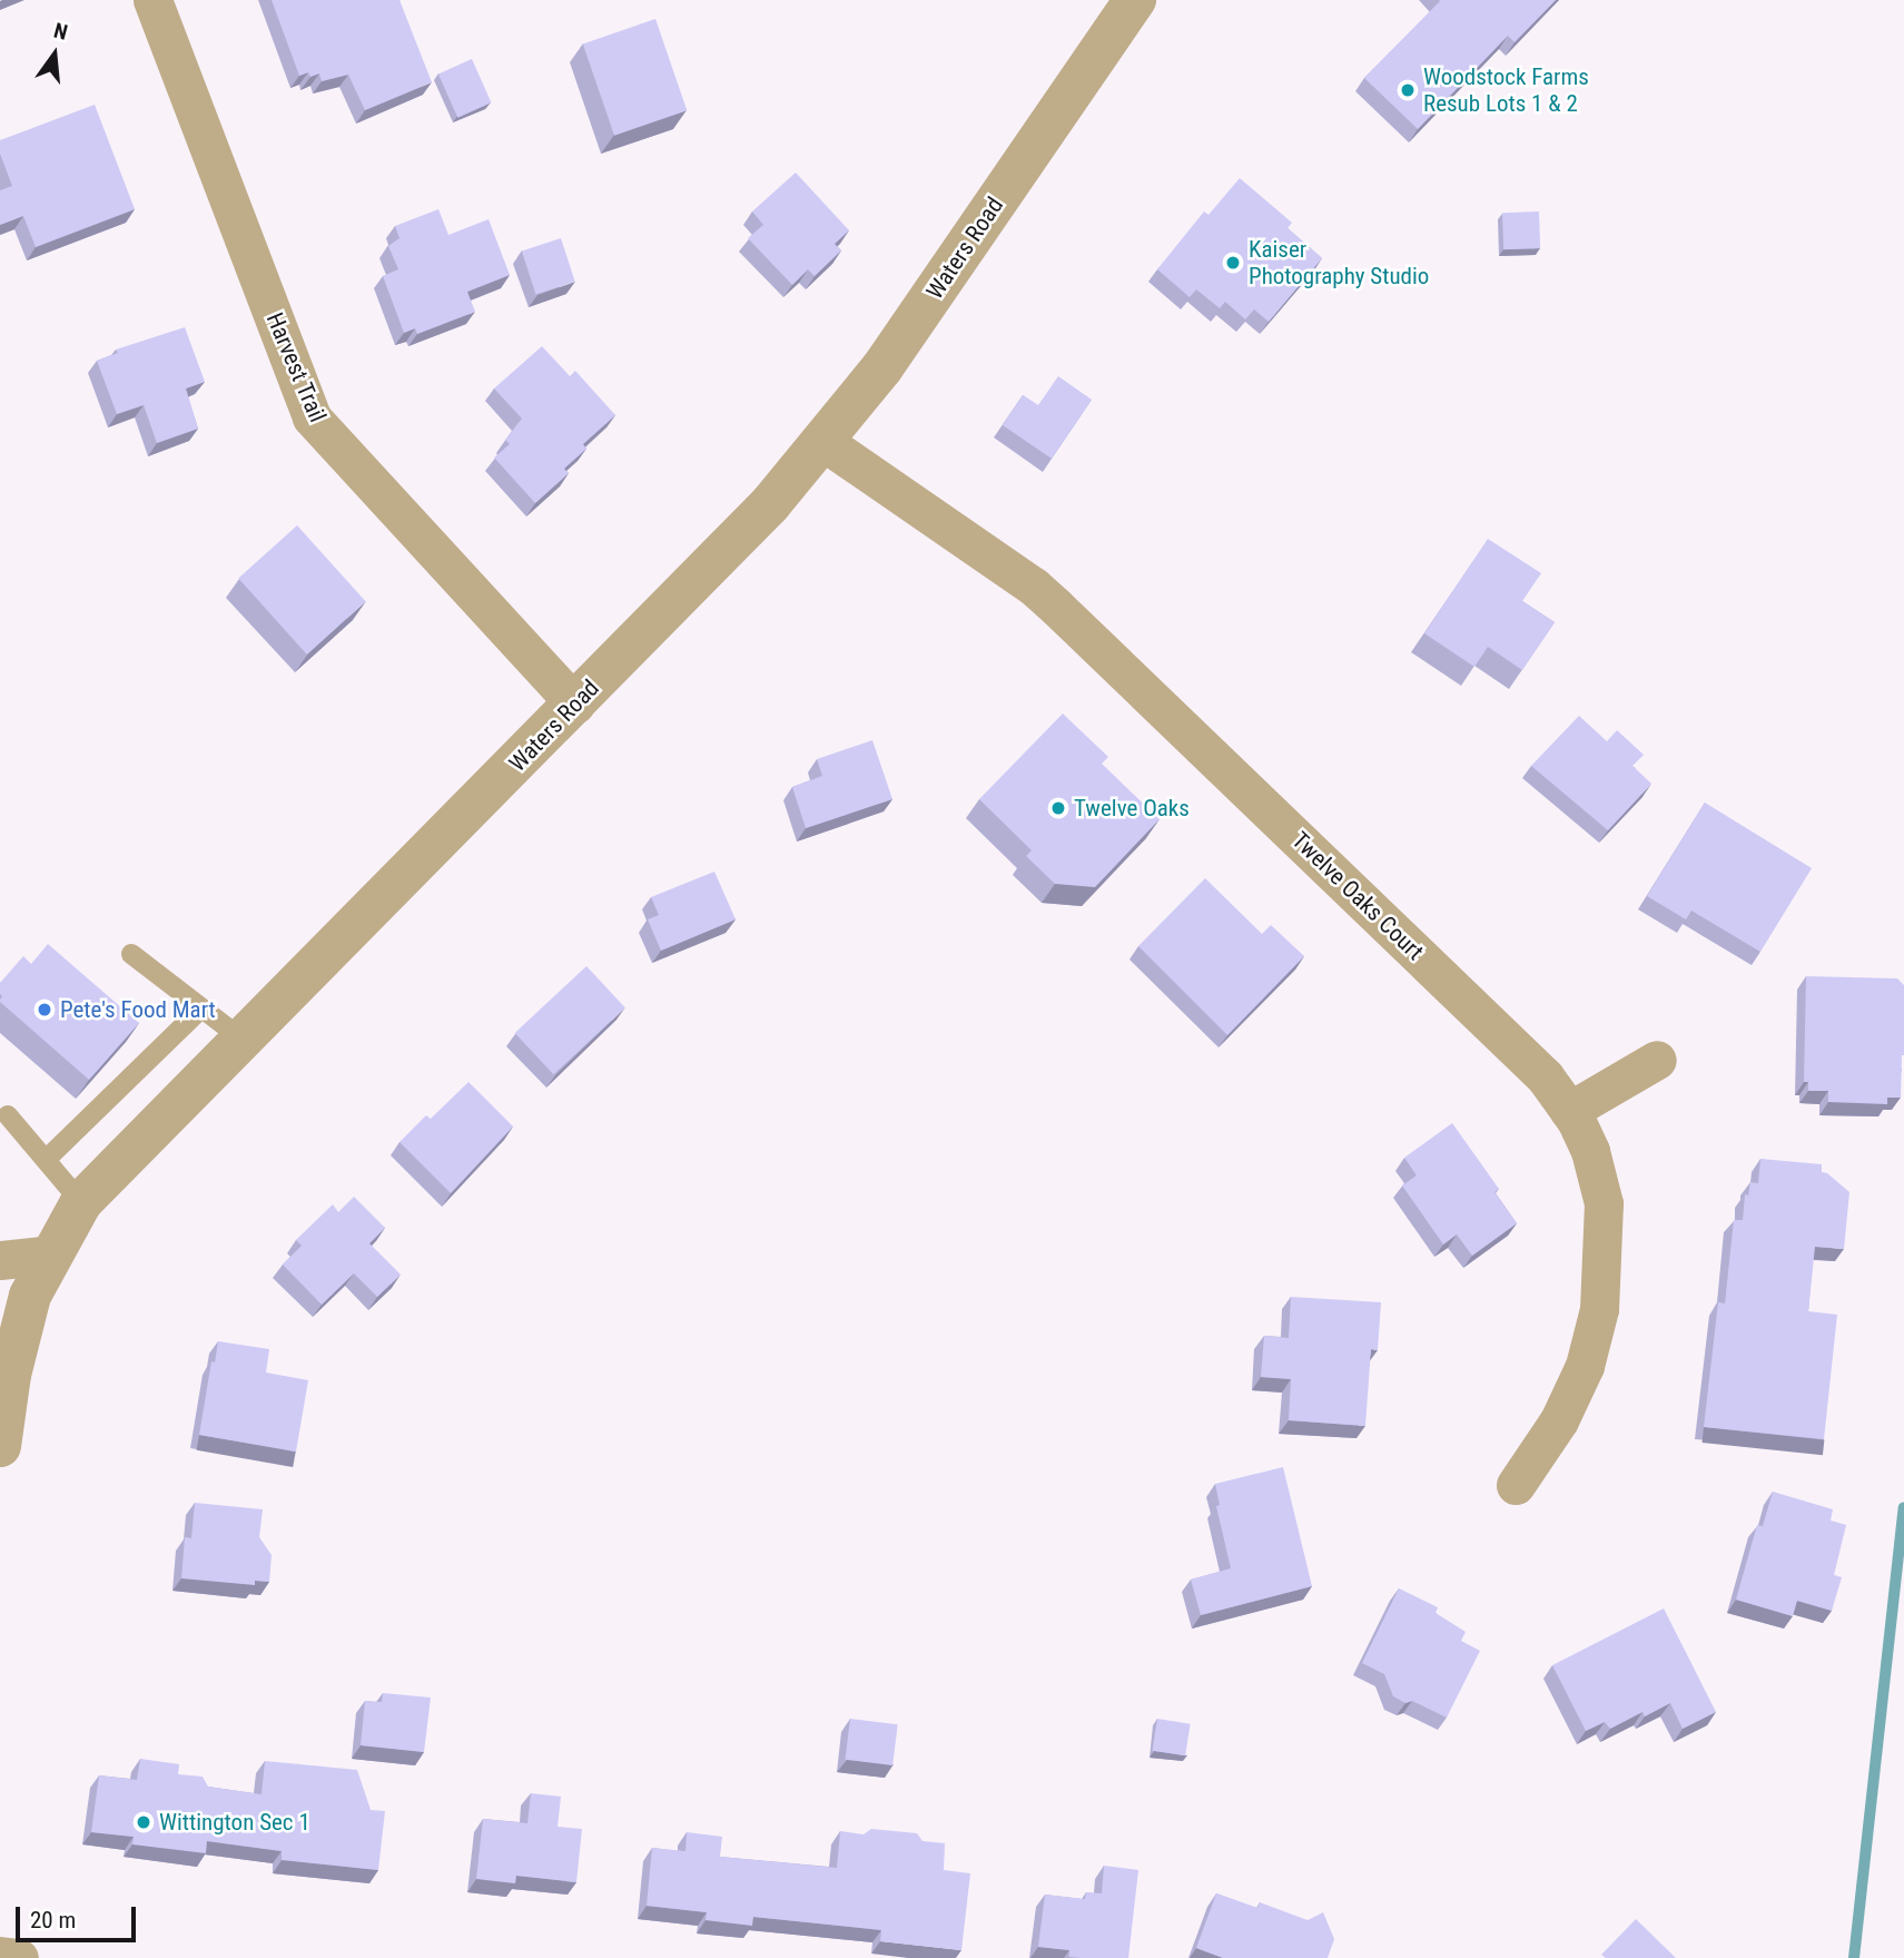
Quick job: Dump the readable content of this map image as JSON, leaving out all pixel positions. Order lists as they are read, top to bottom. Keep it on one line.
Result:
{"streets":{"street":["Waters Road","Harvest Trail","Twelve Oaks Court"]},"crossings":[["Waters Road","Harvest Trail"],["Waters Road","Twelve Oaks Court"]],"places":["Woodstock Farms Resub Lots 1 & 2","Kaiser Photography Studio","Twelve Oaks","Pete's Food Mart","Wittington Sec 1"],"scale_bar":"20 m","north":"top"}
